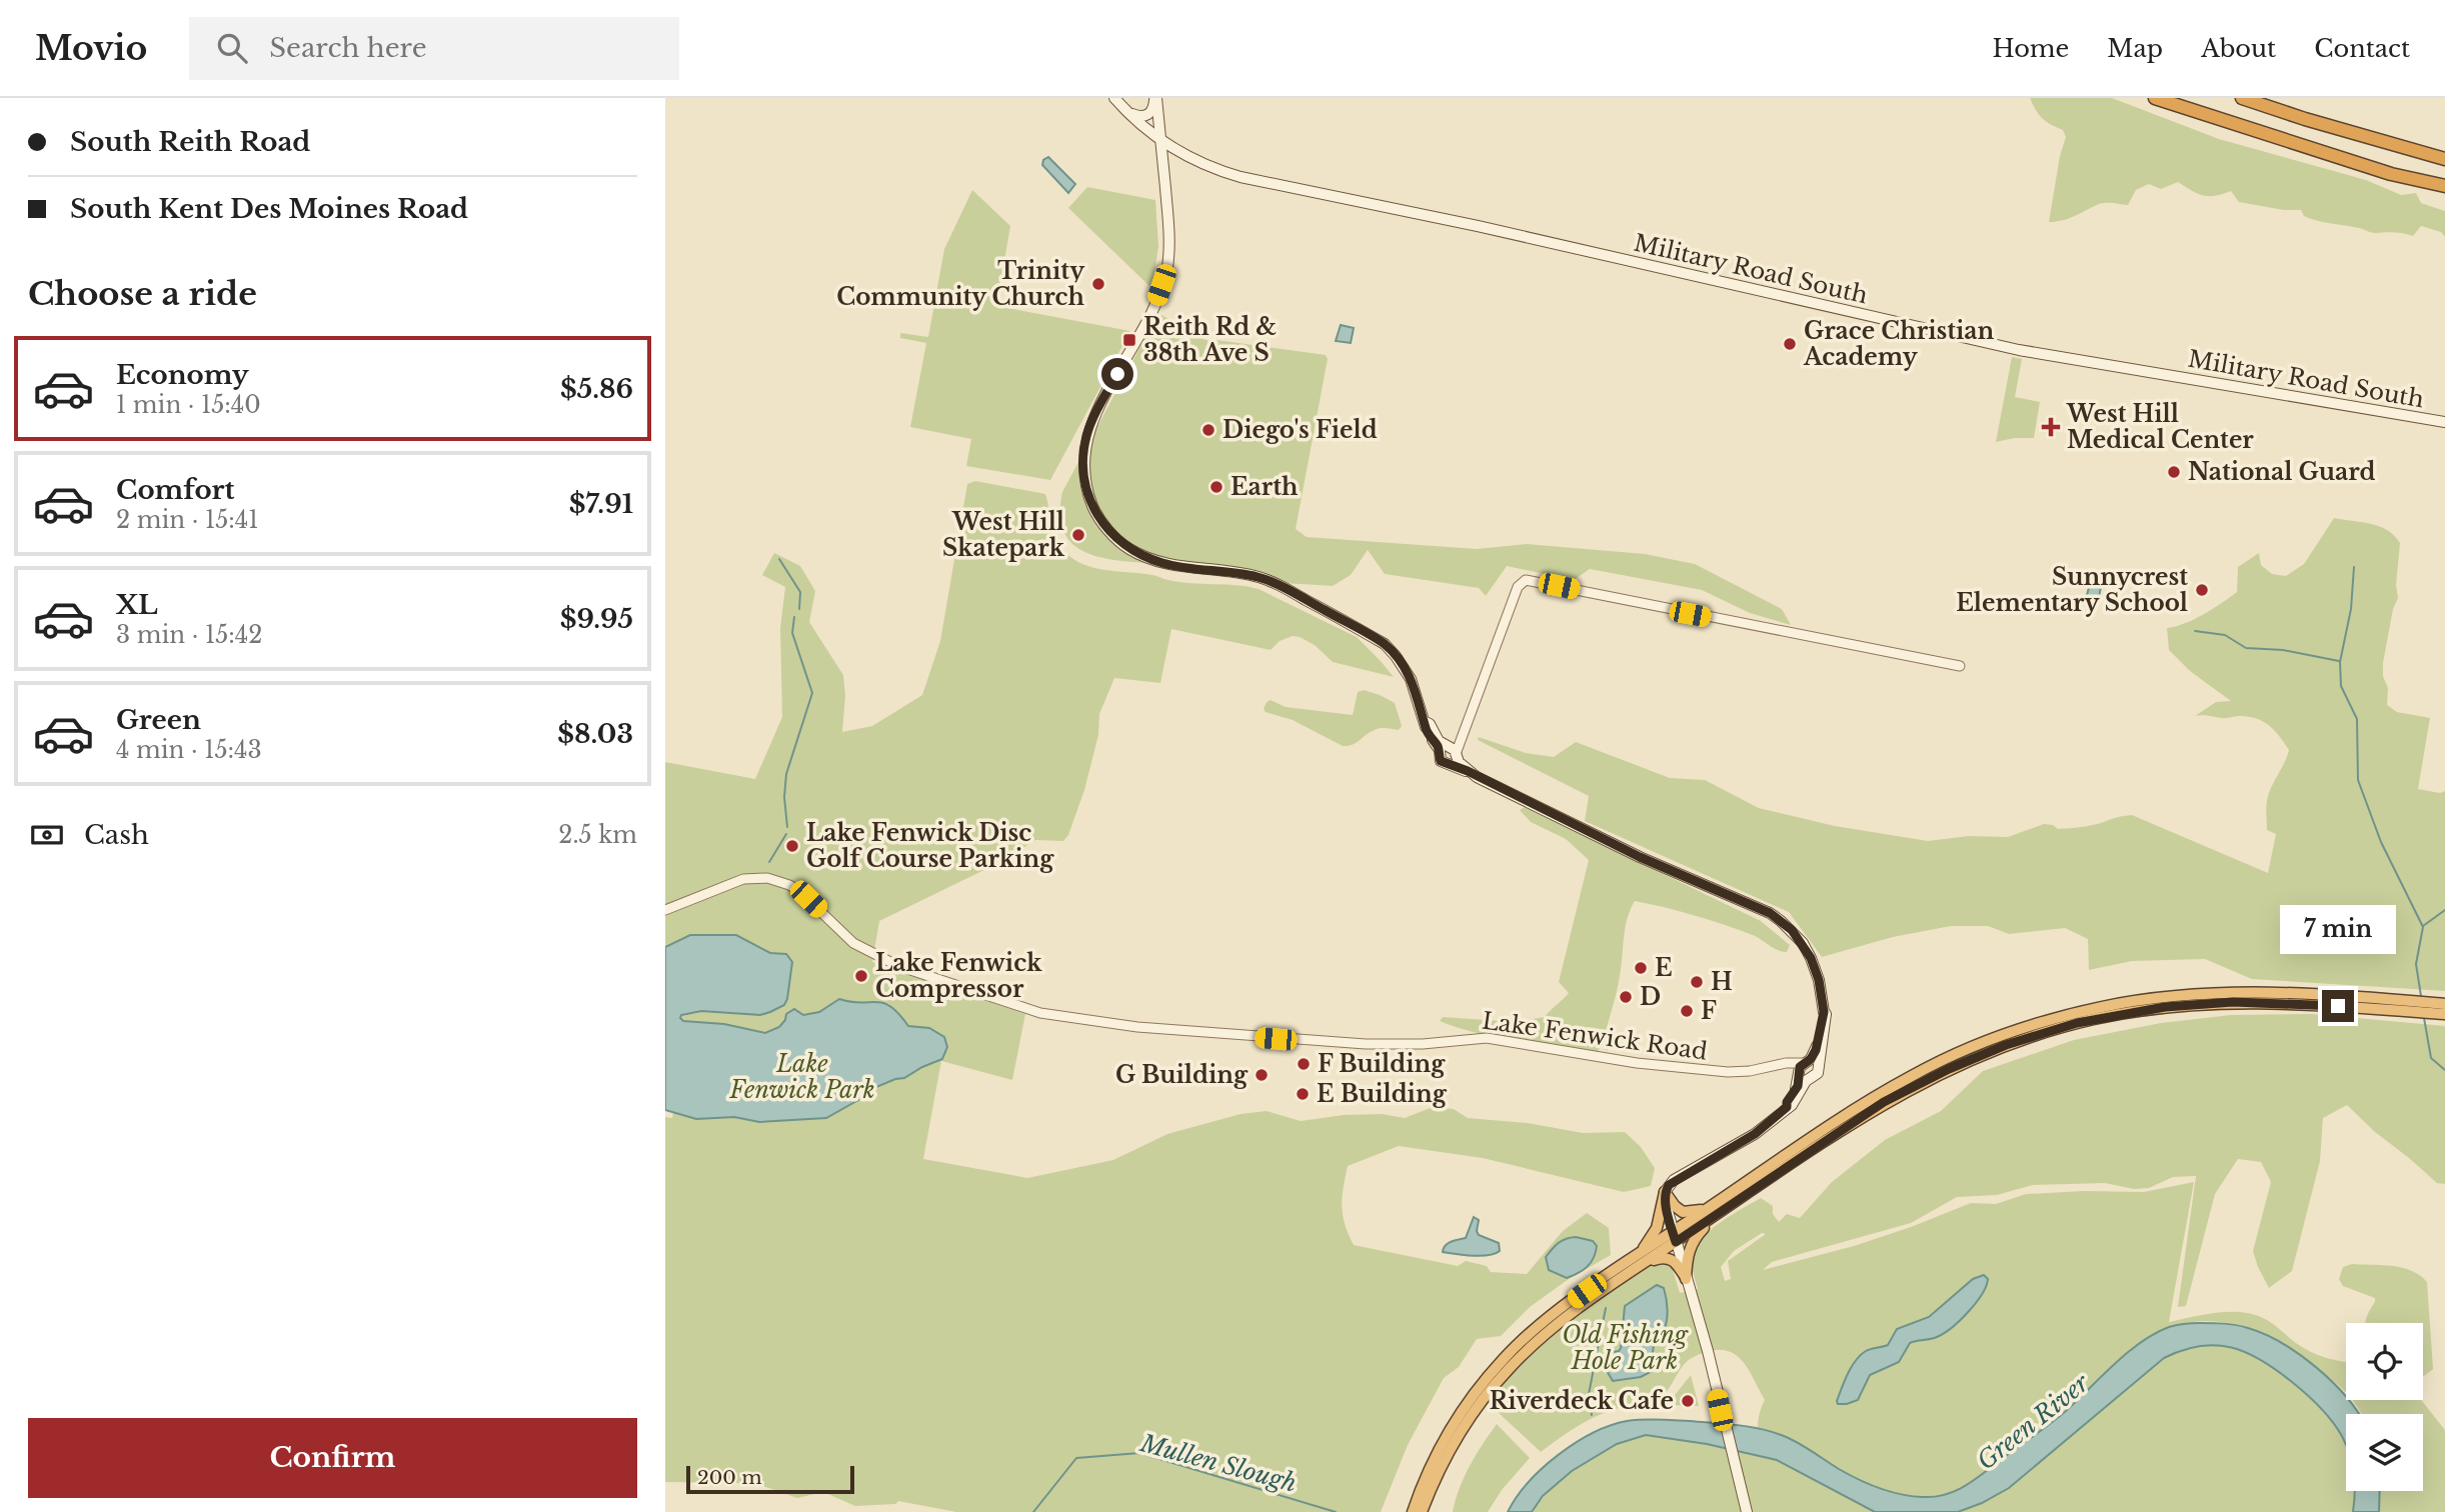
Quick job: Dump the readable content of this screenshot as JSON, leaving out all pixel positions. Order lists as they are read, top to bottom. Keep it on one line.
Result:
{"streets":{"main road":["Military Road South"],"street":["Lake Fenwick Road"]},"water":["Green River","Mullen Slough"],"parks":["Lake Fenwick Park","Old Fishing Hole Park"],"places":{"other":["Trinity Community Church","Grace Christian Academy","Diego's Field","National Guard","Earth","West Hill Skatepark","Sunnycrest Elementary School","Lake Fenwick Disc Golf Course Parking","E","Lake Fenwick Compressor","H","D","F","F Building","G Building","E Building","Riverdeck Cafe"],"transit":["Reith Rd & 38th Ave S"],"health":["West Hill Medical Center"]},"scale_bar":"200 m","page":{"header":"Movio","search":"Search here","nav":["Home","Map","About","Contact"],"banner":["South Reith Road","South Kent Des Moines Road"],"heading":"Choose a ride","list":[{"name":"Economy","note":"1 min · 15:40","value":"$5.86"},{"name":"Comfort","note":"2 min · 15:41","value":"$7.91"},{"name":"XL","note":"3 min · 15:42","value":"$9.95"},{"name":"Green","note":"4 min · 15:43","value":"$8.03"}],"pay":["Cash","2.5 km"],"bubble":"7 min","buttons":"Confirm","scale":"200 m"}}
